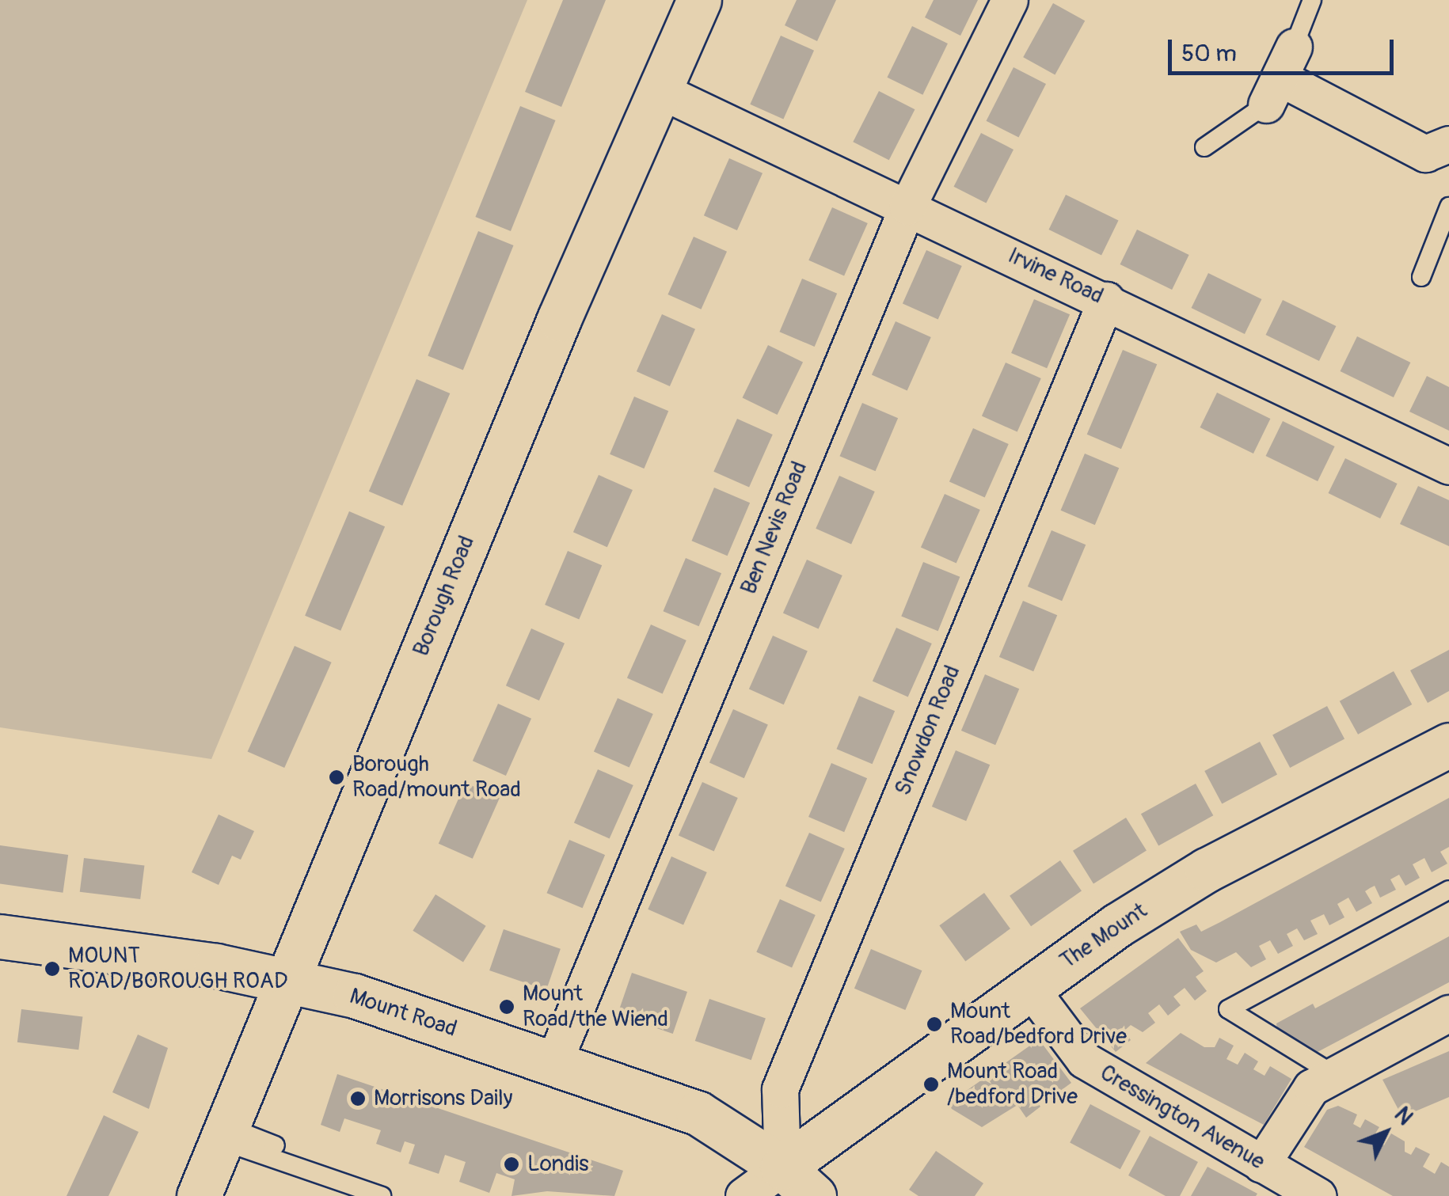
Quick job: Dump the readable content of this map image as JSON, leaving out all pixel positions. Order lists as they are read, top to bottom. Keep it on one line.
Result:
{"streets":{"street":["Irvine Road","Ben Nevis Road","Borough Road","Snowdon Road","The Mount","Mount Road","Cressington Avenue"]},"crossings":[["Irvine Road","Ben Nevis Road"],["Irvine Road","Borough Road"],["Irvine Road","Snowdon Road"],["Ben Nevis Road","Mount Road"],["Borough Road","Mount Road"],["Snowdon Road","The Mount"],["Snowdon Road","Mount Road"],["The Mount","Mount Road"],["The Mount","Cressington Avenue"]],"places":["Borough Road/mount Road","MOUNT ROAD/BOROUGH ROAD","Mount Road/the Wiend","Mount Road/bedford Drive","Mount Road /bedford Drive","Morrisons Daily","Londis"],"scale_bar":"50 m","north":"top right"}
